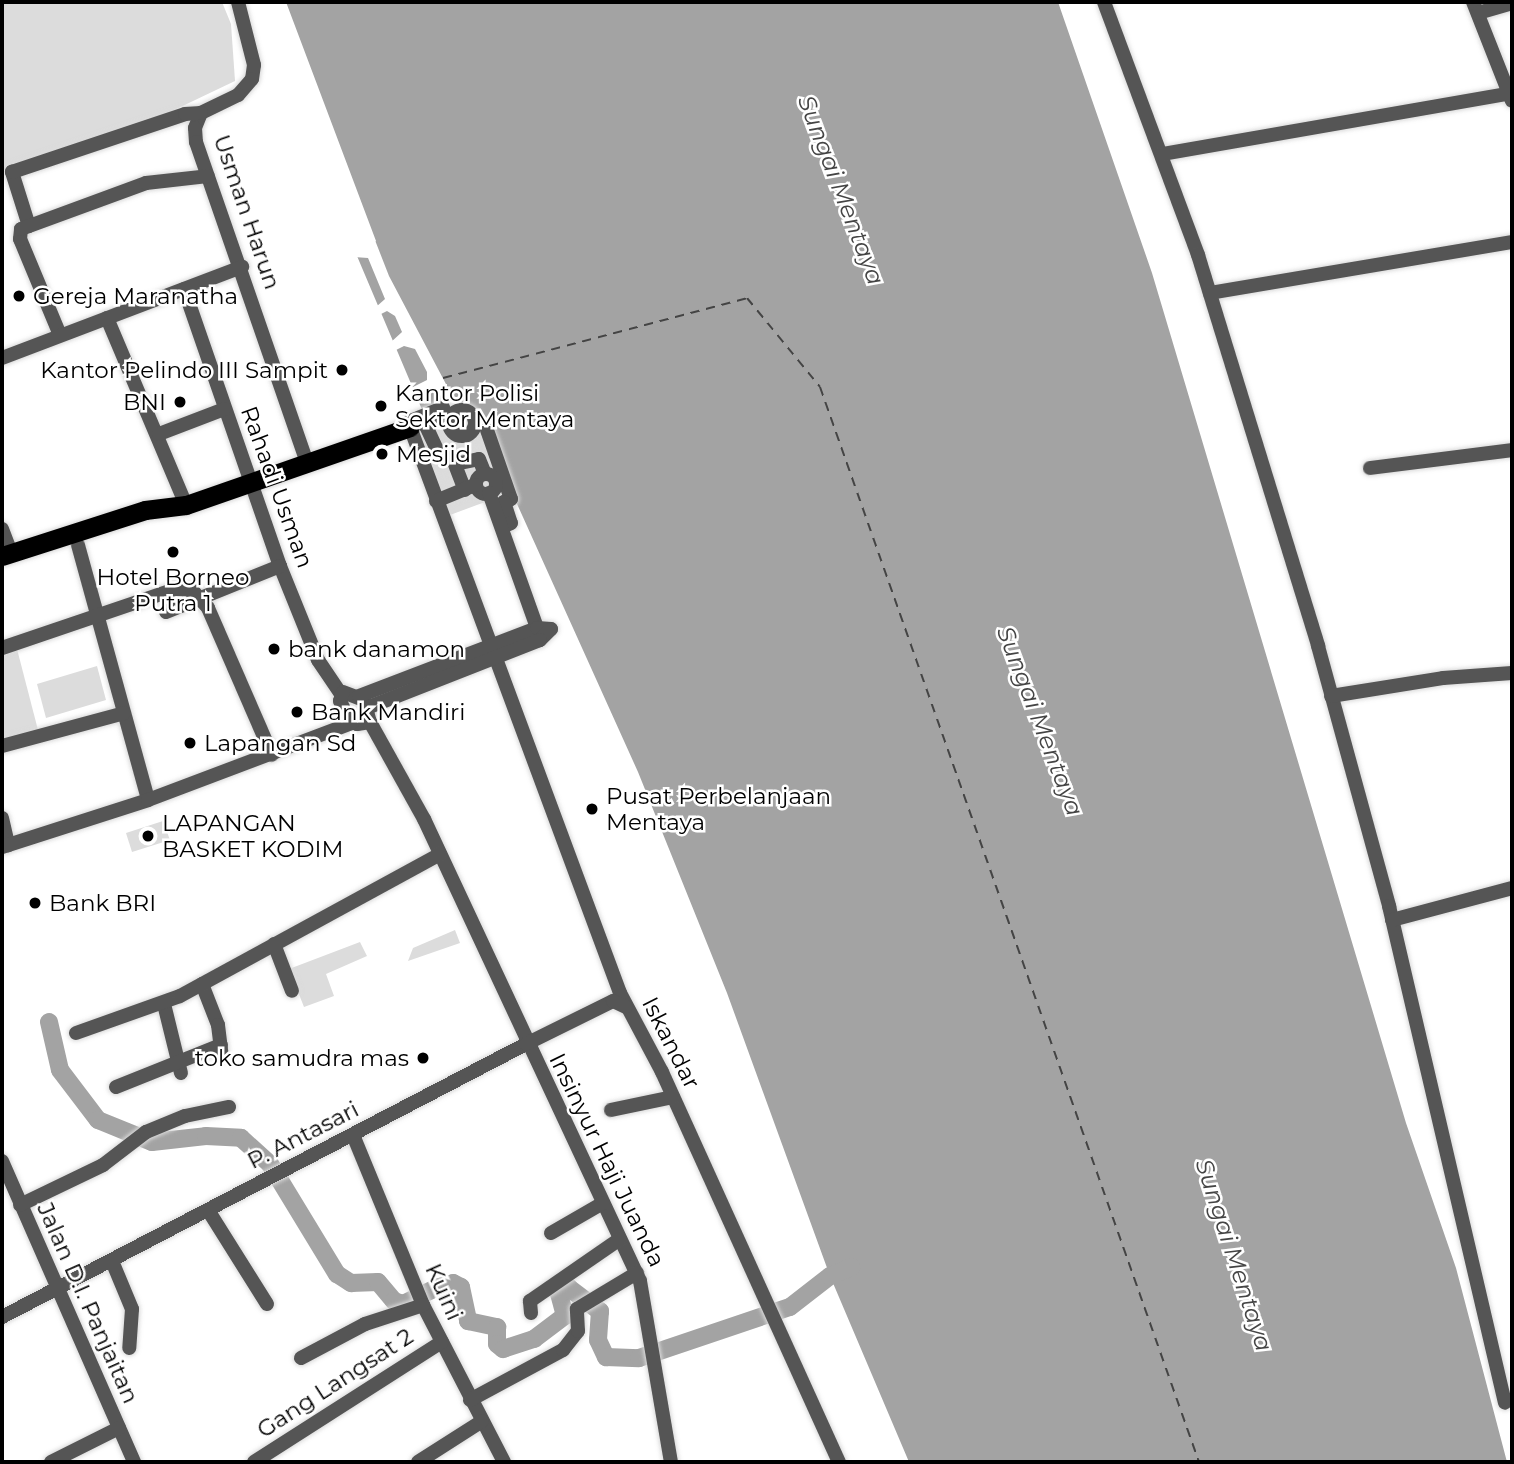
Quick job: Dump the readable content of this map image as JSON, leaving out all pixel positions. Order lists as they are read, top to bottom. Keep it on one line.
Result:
{"streets":{"street":["Usman Harun","Rahadi Usman","Iskandar","P. Antasari","Insinyur Haji Juanda","Kuini","Jalan D.I. Panjaitan","Gang Langsat 2"]},"crossings":[["Iskandar","P. Antasari"],["P. Antasari","Insinyur Haji Juanda"],["P. Antasari","Kuini"],["P. Antasari","Jalan D.I. Panjaitan"],["Kuini","Gang Langsat 2"]],"water":["Sungai Mentaya"],"places":["Gereja Maranatha","Kantor Pelindo III Sampit","BNI","Kantor Polisi Sektor Mentaya","Mesjid","Hotel Borneo Putra 1","bank danamon","Bank Mandiri","Lapangan Sd","Pusat Perbelanjaan Mentaya","LAPANGAN BASKET KODIM","Bank BRI","toko samudra mas"]}
